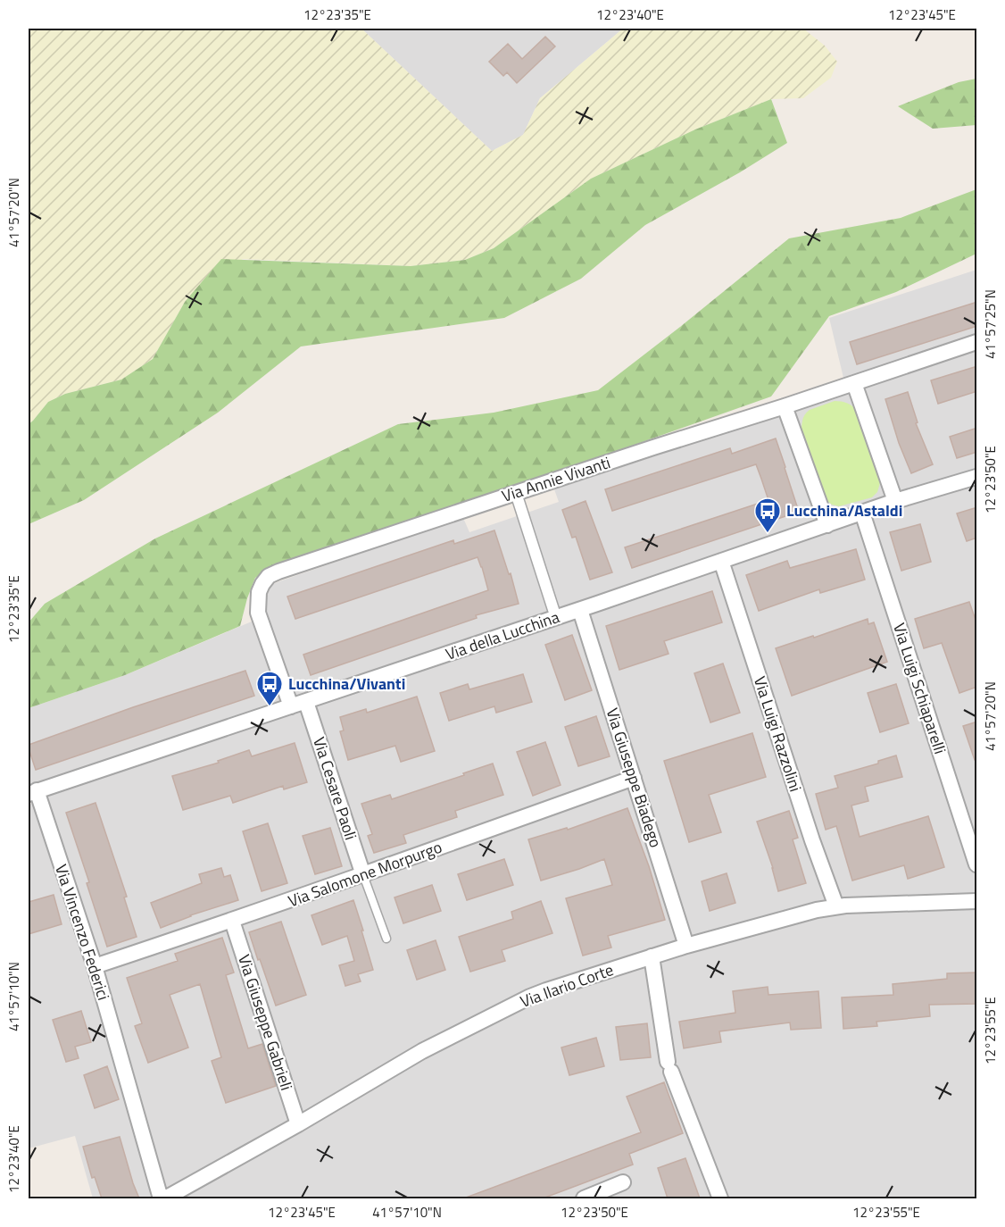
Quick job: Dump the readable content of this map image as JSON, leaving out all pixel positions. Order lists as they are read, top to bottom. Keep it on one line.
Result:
{"streets":{"street":["Via Annie Vivanti","Via della Lucchina","Via Luigi Schiaparelli","Via Luigi Razzolini","Via Giuseppe Biadego","Via Cesare Paoli","Via Salomone Morpurgo","Via Vincenzo Federici","Via Ilario Corte","Via Giuseppe Gabrieli"]},"crossings":[["Via Annie Vivanti","Via della Lucchina"],["Via della Lucchina","Via Luigi Schiaparelli"],["Via della Lucchina","Via Luigi Razzolini"],["Via della Lucchina","Via Giuseppe Biadego"],["Via della Lucchina","Via Cesare Paoli"],["Via della Lucchina","Via Vincenzo Federici"],["Via Luigi Razzolini","Via Ilario Corte"],["Via Giuseppe Biadego","Via Salomone Morpurgo"],["Via Giuseppe Biadego","Via Ilario Corte"],["Via Cesare Paoli","Via Salomone Morpurgo"],["Via Salomone Morpurgo","Via Vincenzo Federici"],["Via Salomone Morpurgo","Via Giuseppe Gabrieli"],["Via Ilario Corte","Via Giuseppe Gabrieli"]],"places":{"bus stop":["Lucchina/Astaldi","Lucchina/Vivanti"]},"coordinates":["12°23'35\"E","12°23'40\"E","12°23'45\"E","41°57'20\"N","41°57'25\"N","12°23'50\"E","41°57'10\"N","12°23'55\"E"]}
